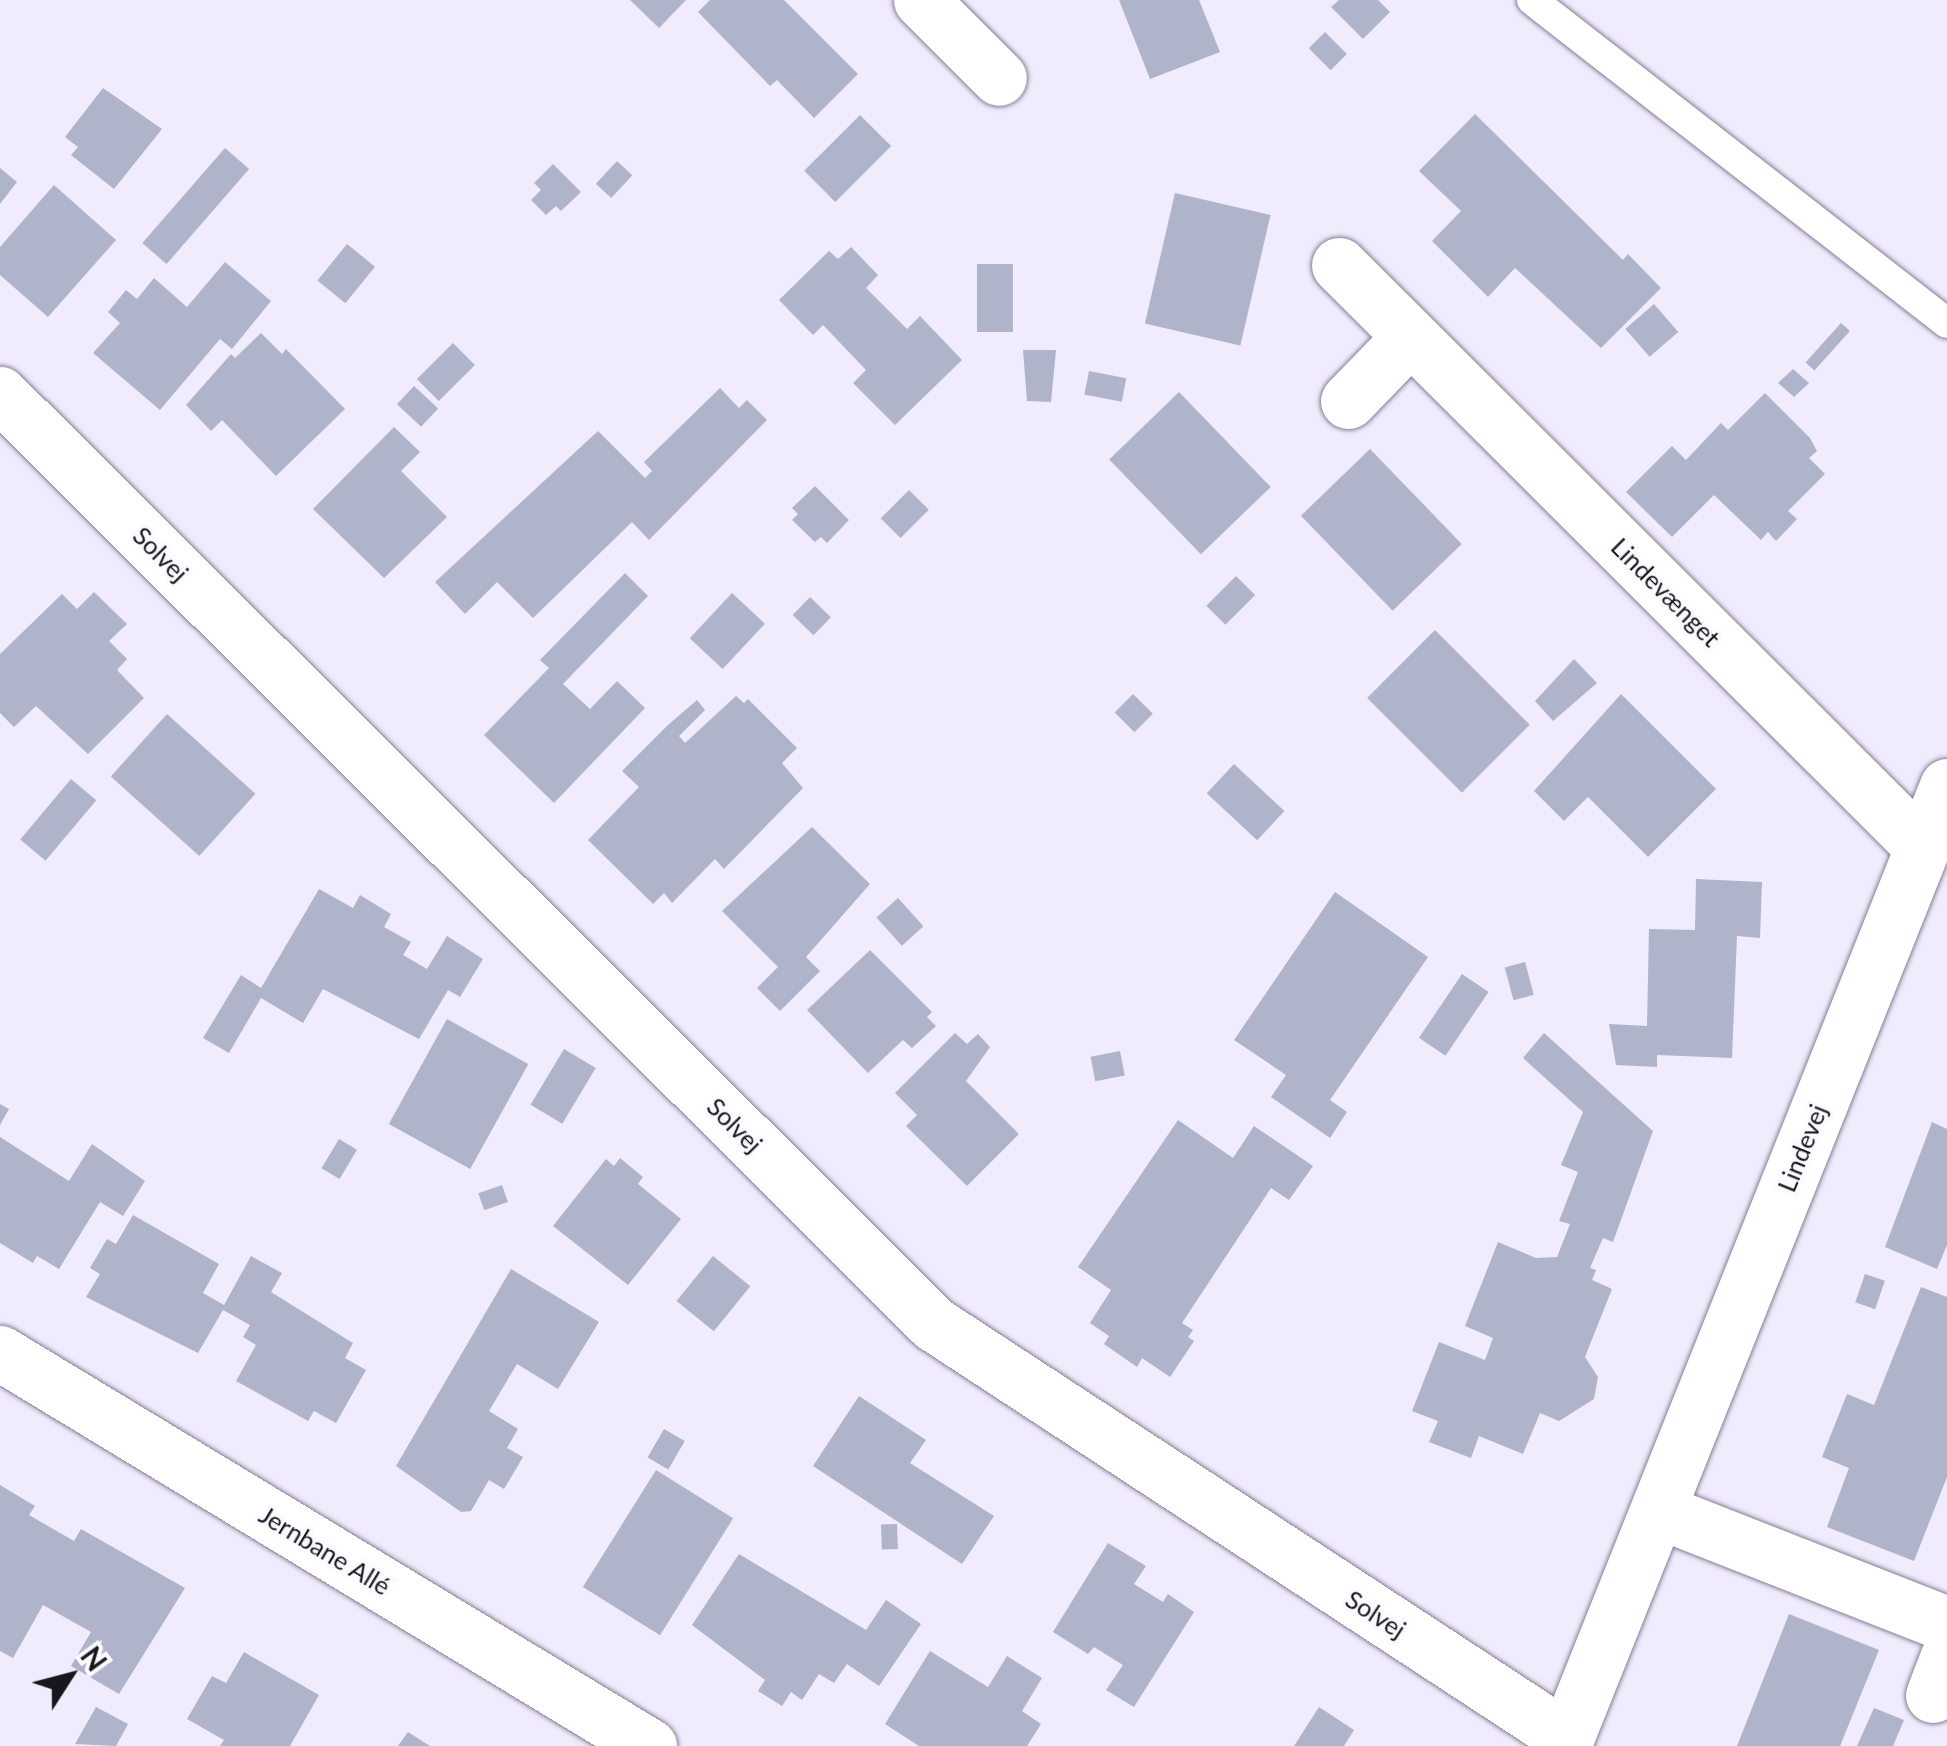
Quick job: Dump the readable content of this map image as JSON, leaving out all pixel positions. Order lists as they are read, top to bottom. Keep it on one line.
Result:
{"streets":{"street":["Solvej","Lindevænget","Lindevej","Jernbane Allé"]},"crossings":[["Solvej","Lindevej"],["Lindevænget","Lindevej"]],"north":"top right"}
